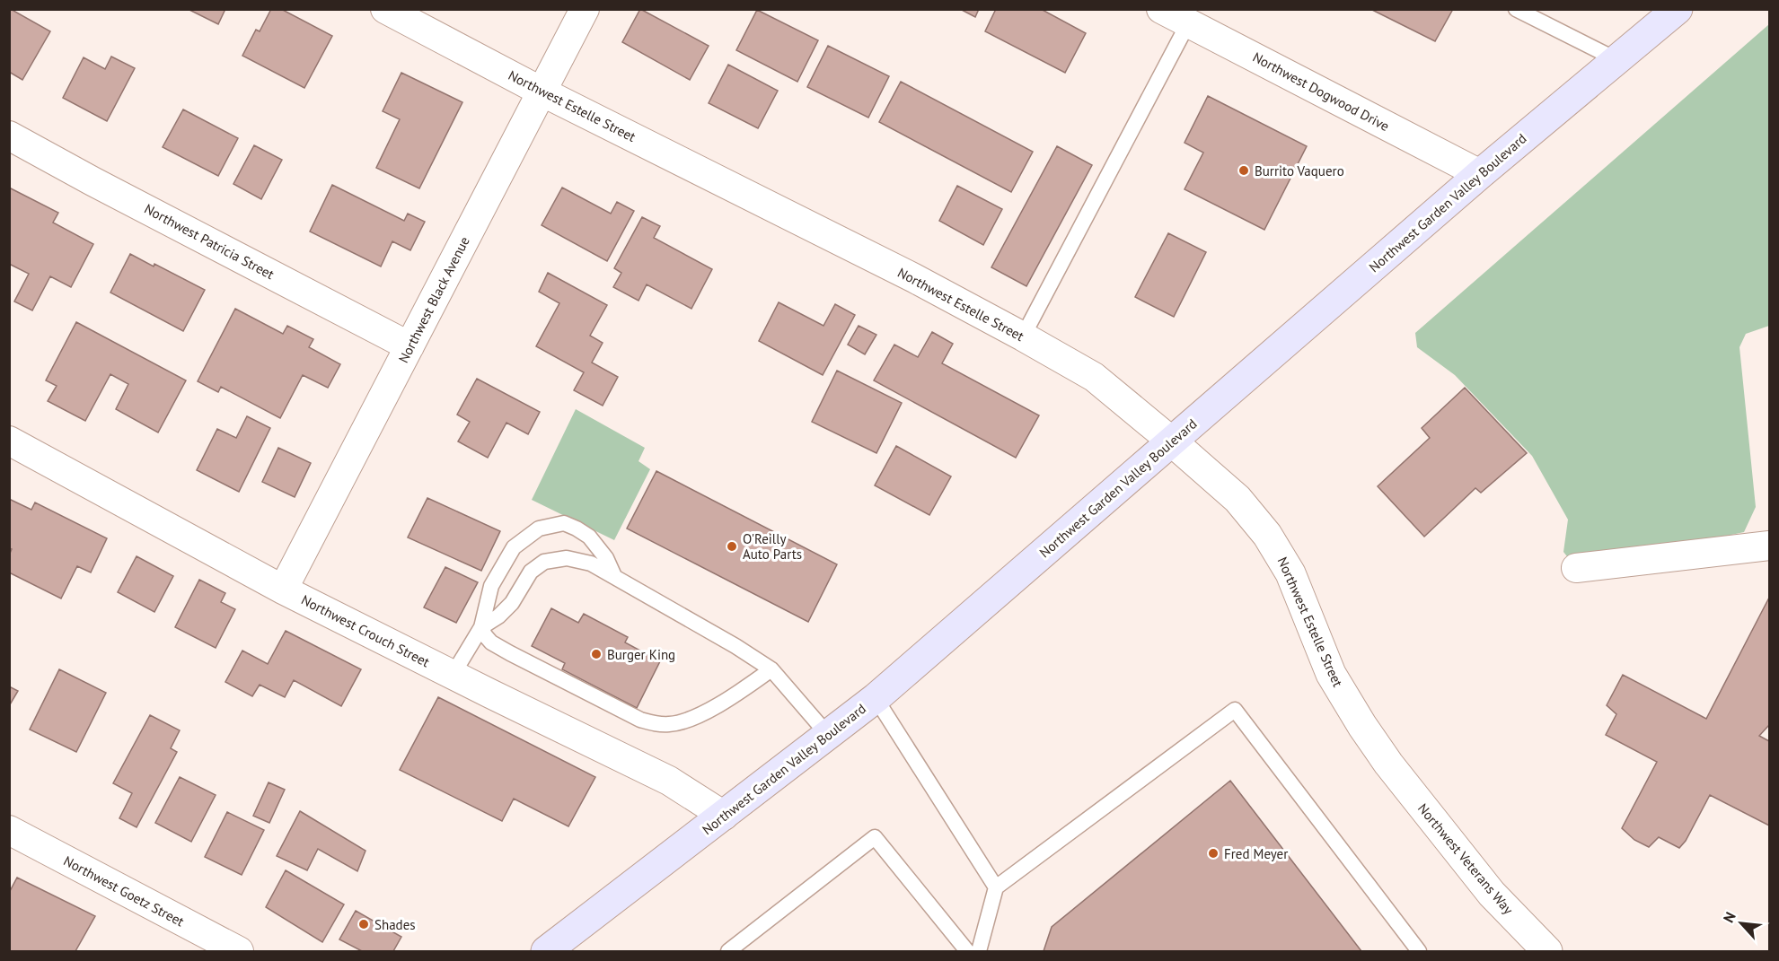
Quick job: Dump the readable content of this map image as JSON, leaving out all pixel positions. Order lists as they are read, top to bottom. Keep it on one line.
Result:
{"streets":{"main road":["Northwest Garden Valley Boulevard"],"street":["Northwest Dogwood Drive","Northwest Estelle Street","Northwest Patricia Street","Northwest Black Avenue","Northwest Crouch Street","Northwest Veterans Way","Northwest Goetz Street"]},"crossings":[["Northwest Dogwood Drive","Northwest Garden Valley Boulevard"],["Northwest Estelle Street","Northwest Garden Valley Boulevard"],["Northwest Estelle Street","Northwest Black Avenue"],["Northwest Estelle Street","Northwest Veterans Way"],["Northwest Garden Valley Boulevard","Northwest Crouch Street"],["Northwest Patricia Street","Northwest Black Avenue"],["Northwest Black Avenue","Northwest Crouch Street"]],"places":["Burrito Vaquero","O'Reilly Auto Parts","Burger King","Fred Meyer","Shades"],"north":"top left"}
